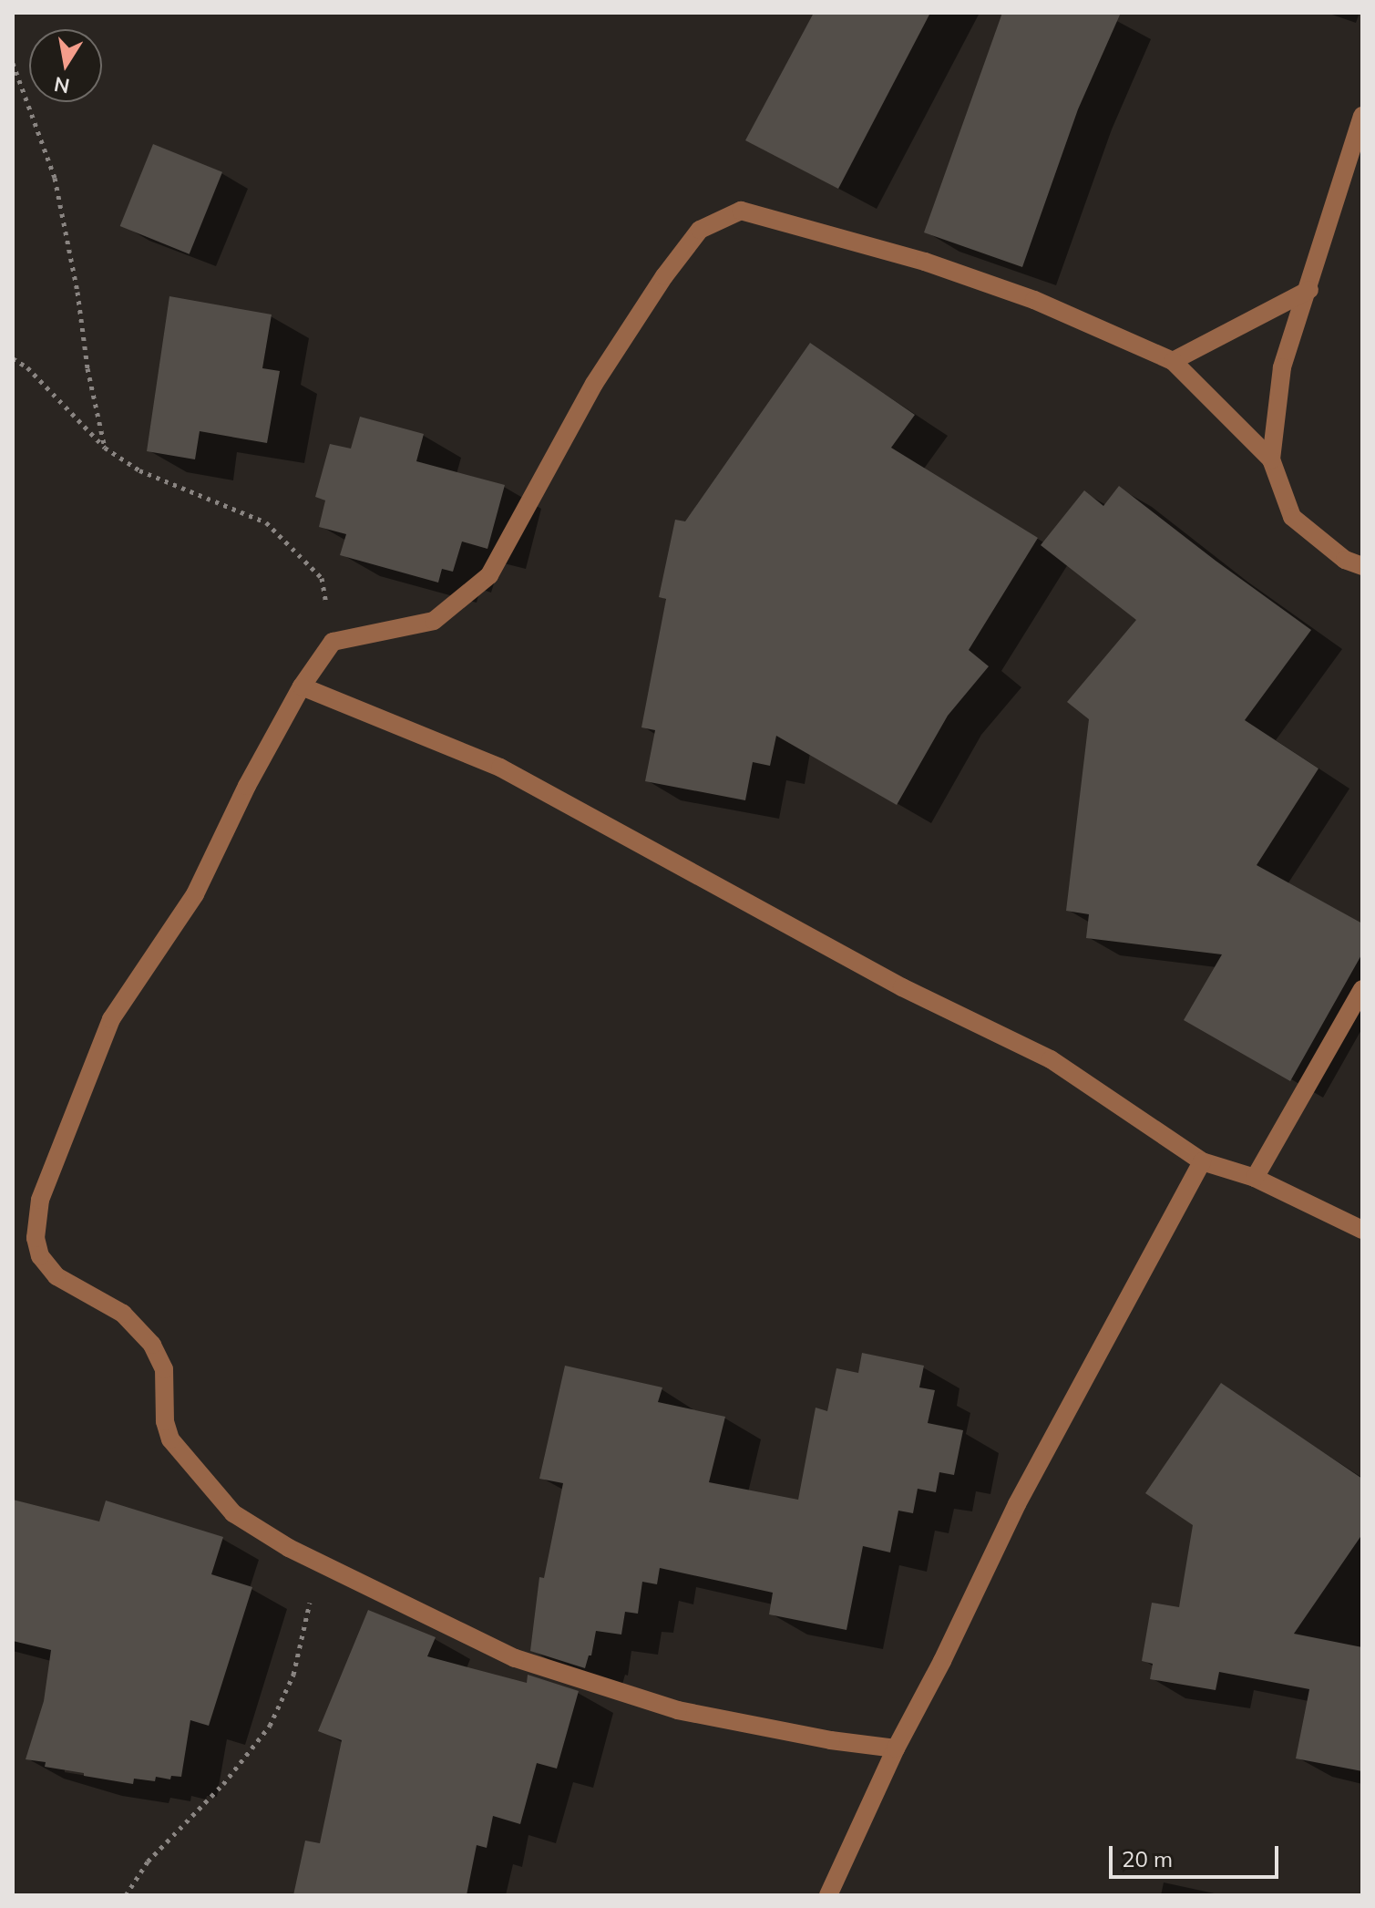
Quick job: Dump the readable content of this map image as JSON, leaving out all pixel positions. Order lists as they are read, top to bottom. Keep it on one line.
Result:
{"scale_bar":"20 m","north":"bottom"}
